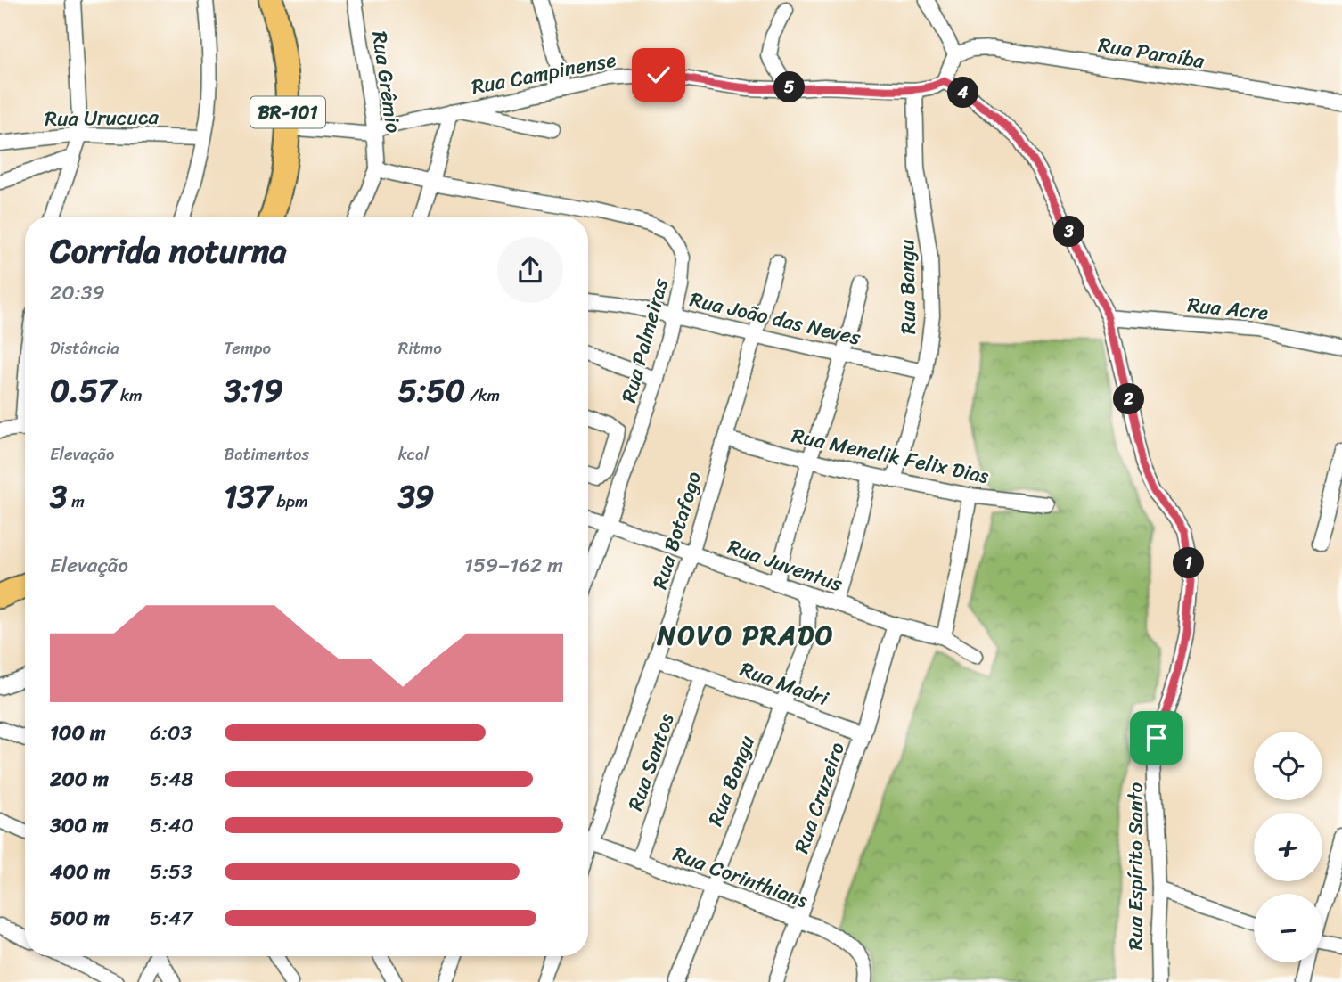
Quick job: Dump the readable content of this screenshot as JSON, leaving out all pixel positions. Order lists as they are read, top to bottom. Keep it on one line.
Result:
{"streets":{"highway":["BR-101"],"street":["Rua Paraíba","Rua Campinense","Rua Grêmio","Rua Urucuca","Rua Bangu","Rua Acre","Rua João das Neves","Rua Palmeiras","Rua Menelik Felix Dias","Rua Botafogo","Rua Juventus","Rua Madri","Rua Santos","Rua Cruzeiro","Rua Espírito Santo","Rua Corinthians"]},"crossings":[["Rua Campinense","Rua Grêmio"],["Rua Campinense","BR-101"],["Rua Campinense","Rua Bangu"],["Rua Campinense","Rua Espírito Santo"],["Rua Grêmio","Rua Palmeiras"],["Rua Bangu","Rua João das Neves"],["Rua Bangu","Rua Menelik Felix Dias"],["Rua Bangu","Rua Juventus"],["Rua Bangu","Rua Madri"],["Rua Bangu","Rua Corinthians"],["Rua Acre","Rua Espírito Santo"],["Rua João das Neves","Rua Palmeiras"],["Rua João das Neves","Rua Botafogo"],["Rua Palmeiras","Rua Juventus"],["Rua Menelik Felix Dias","Rua Botafogo"],["Rua Botafogo","Rua Juventus"],["Rua Botafogo","Rua Madri"],["Rua Juventus","Rua Cruzeiro"],["Rua Madri","Rua Santos"],["Rua Madri","Rua Cruzeiro"],["Rua Santos","Rua Corinthians"],["Rua Cruzeiro","Rua Corinthians"]],"districts":["NOVO PRADO"],"page":{"pins":["5","4","3","2","1"],"heading":["Corrida noturna","20:39"],"stats":[["Distância","0.57 km"],["Tempo","3:19"],["Ritmo","5:50 /km"],["Elevação","3 m"],["Batimentos","137 bpm"],["kcal","39"]],"chart":["Elevação","159–162 m"],"list":[{"name":"100 m","note":"6:03"},{"name":"200 m","note":"5:48"},{"name":"300 m","note":"5:40"},{"name":"400 m","note":"5:53"},{"name":"500 m","note":"5:47"}],"map_buttons":["+","−"]}}
